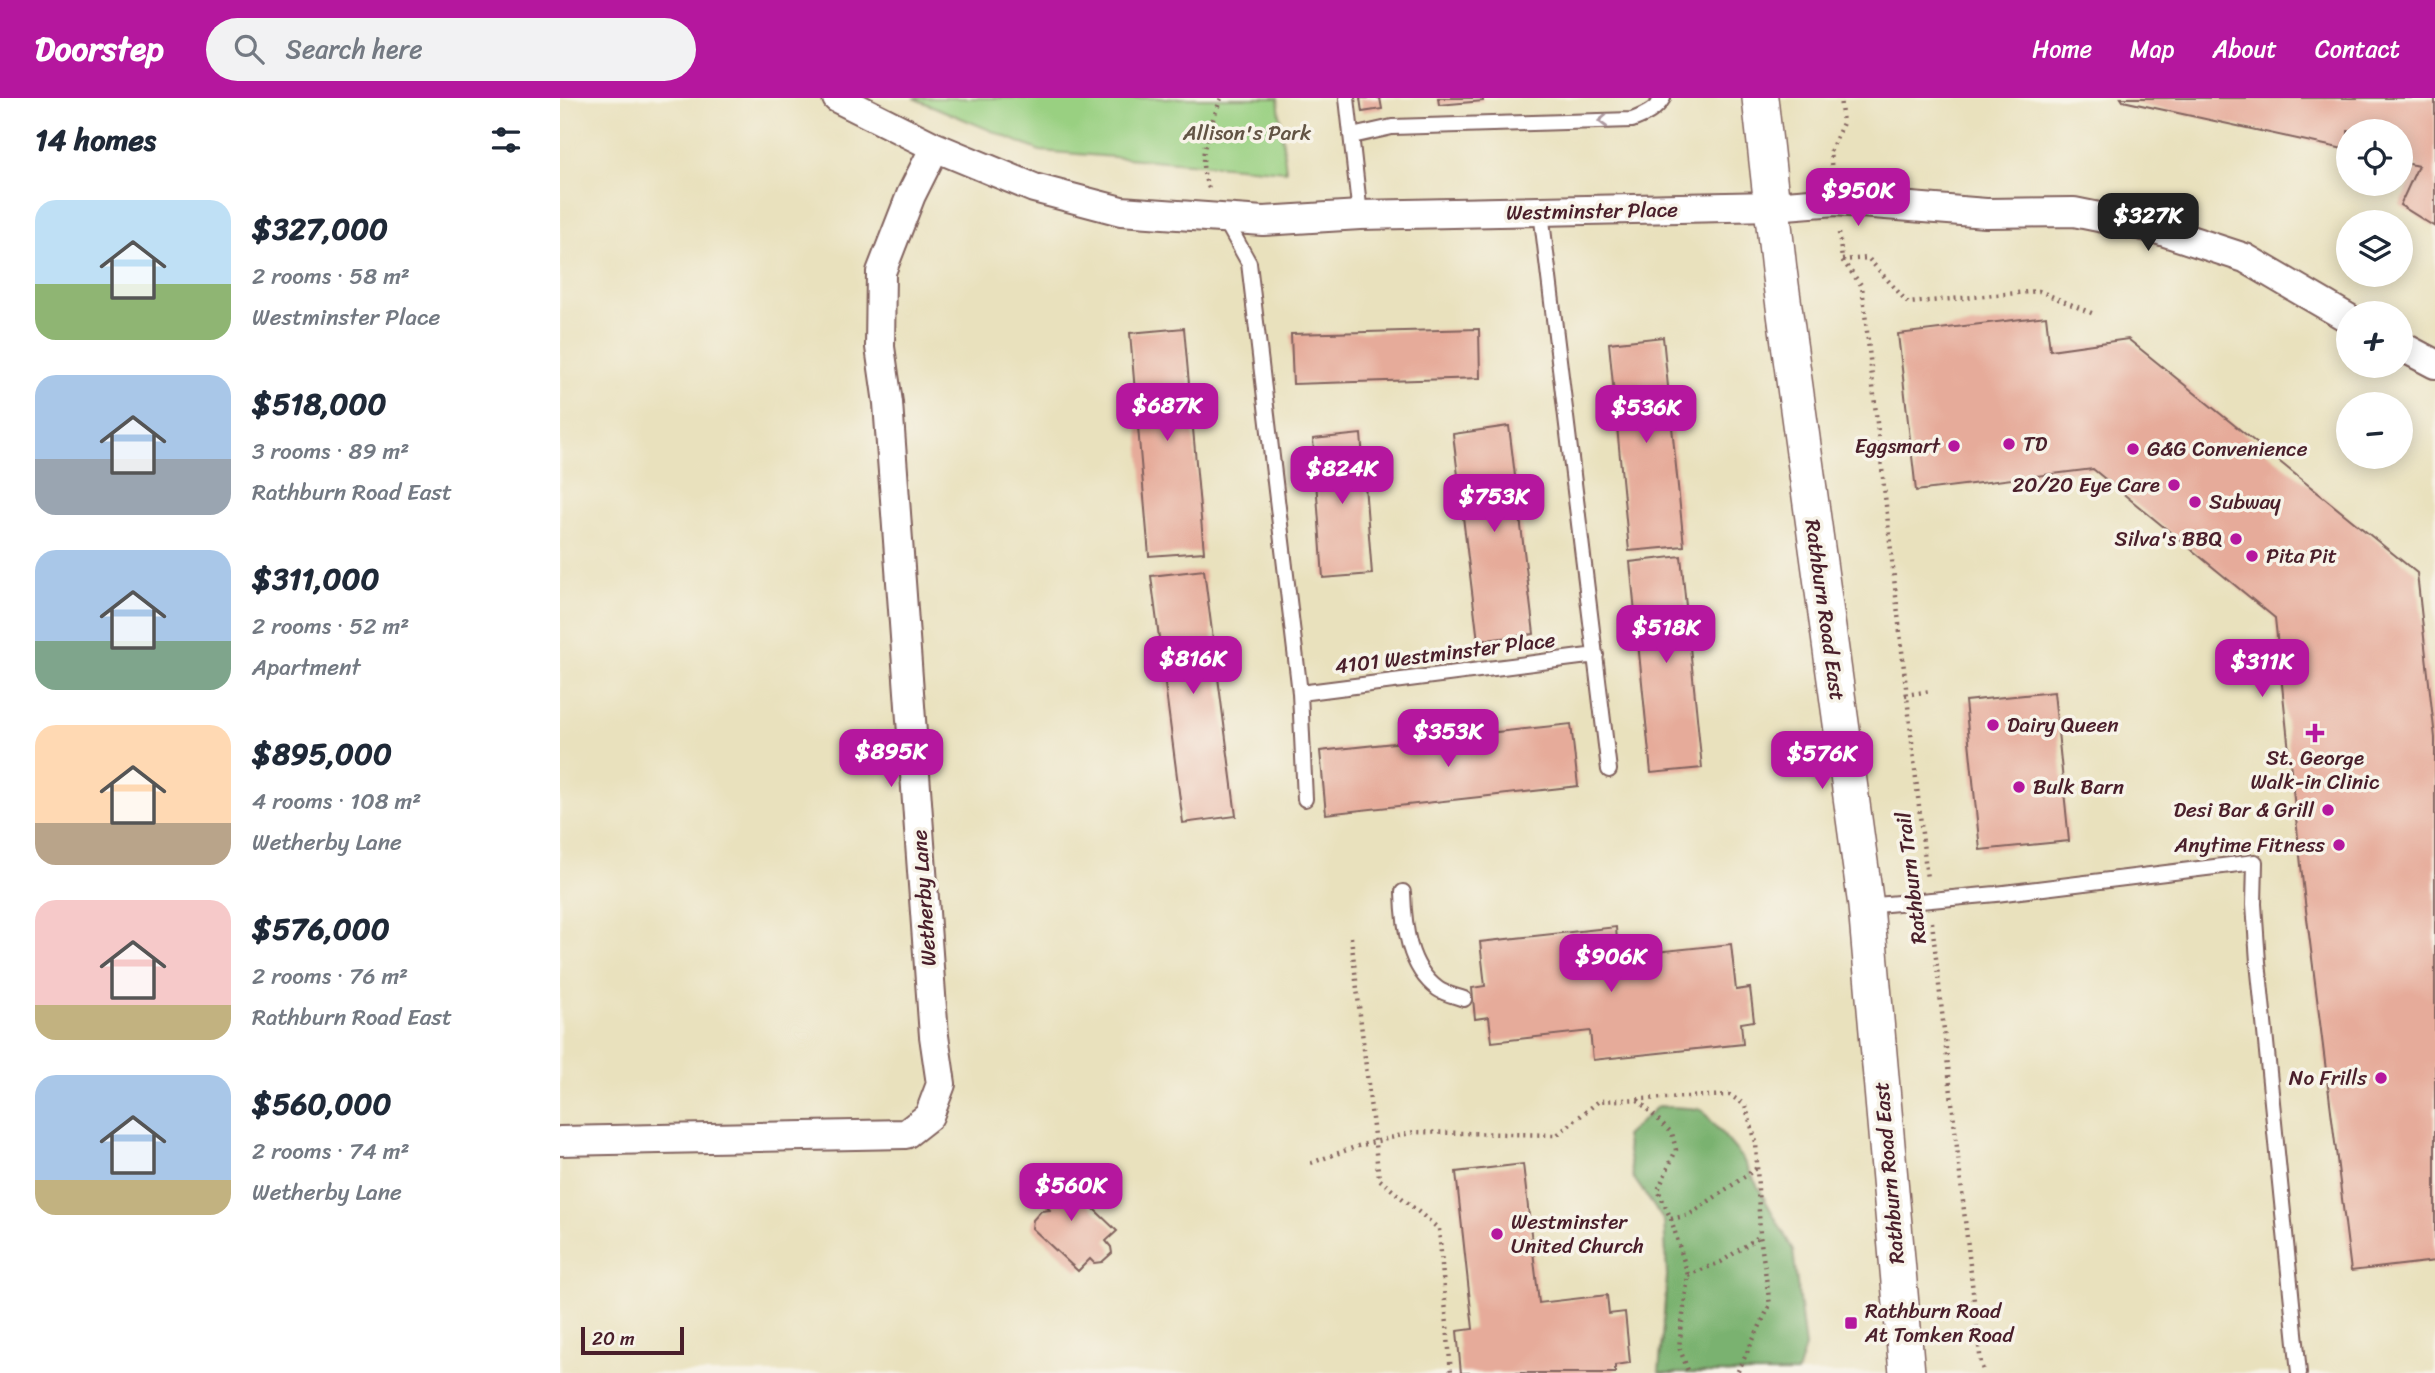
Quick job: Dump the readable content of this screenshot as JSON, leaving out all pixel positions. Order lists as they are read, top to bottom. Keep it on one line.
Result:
{"streets":{"street":["Westminster Place","Rathburn Road East","Wetherby Lane"],"lane":["4101 Westminster Place"],"path":["Rathburn Trail"]},"crossings":[["Westminster Place","Rathburn Road East"],["Westminster Place","Wetherby Lane"]],"parks":["Allison's Park"],"places":{"other":["TD","Eggsmart","G&G Convenience","20/20 Eye Care","Subway","Silva's BBQ","Pita Pit","Dairy Queen","Bulk Barn","Desi Bar & Grill","Anytime Fitness","No Frills","Westminster United Church"],"health":["St. George Walk-in Clinic"],"transit":["Rathburn Road At Tomken Road"]},"scale_bar":"20 m","page":{"header":"Doorstep","search":"Search here","nav":["Home","Map","About","Contact"],"heading":"14 homes","map_buttons":["+","−"],"price":["$950K","$327K","$687K","$536K","$824K","$753K","$518K","$816K","$311K","$353K","$895K","$576K","$906K","$560K"],"list":[{"name":"$327,000","note":"2 rooms · 58 m² · Westminster Place"},{"name":"$518,000","note":"3 rooms · 89 m² · Rathburn Road East"},{"name":"$311,000","note":"2 rooms · 52 m² · Apartment"},{"name":"$895,000","note":"4 rooms · 108 m² · Wetherby Lane"},{"name":"$576,000","note":"2 rooms · 76 m² · Rathburn Road East"},{"name":"$560,000","note":"2 rooms · 74 m² · Wetherby Lane"}],"scale":"20 m"}}
